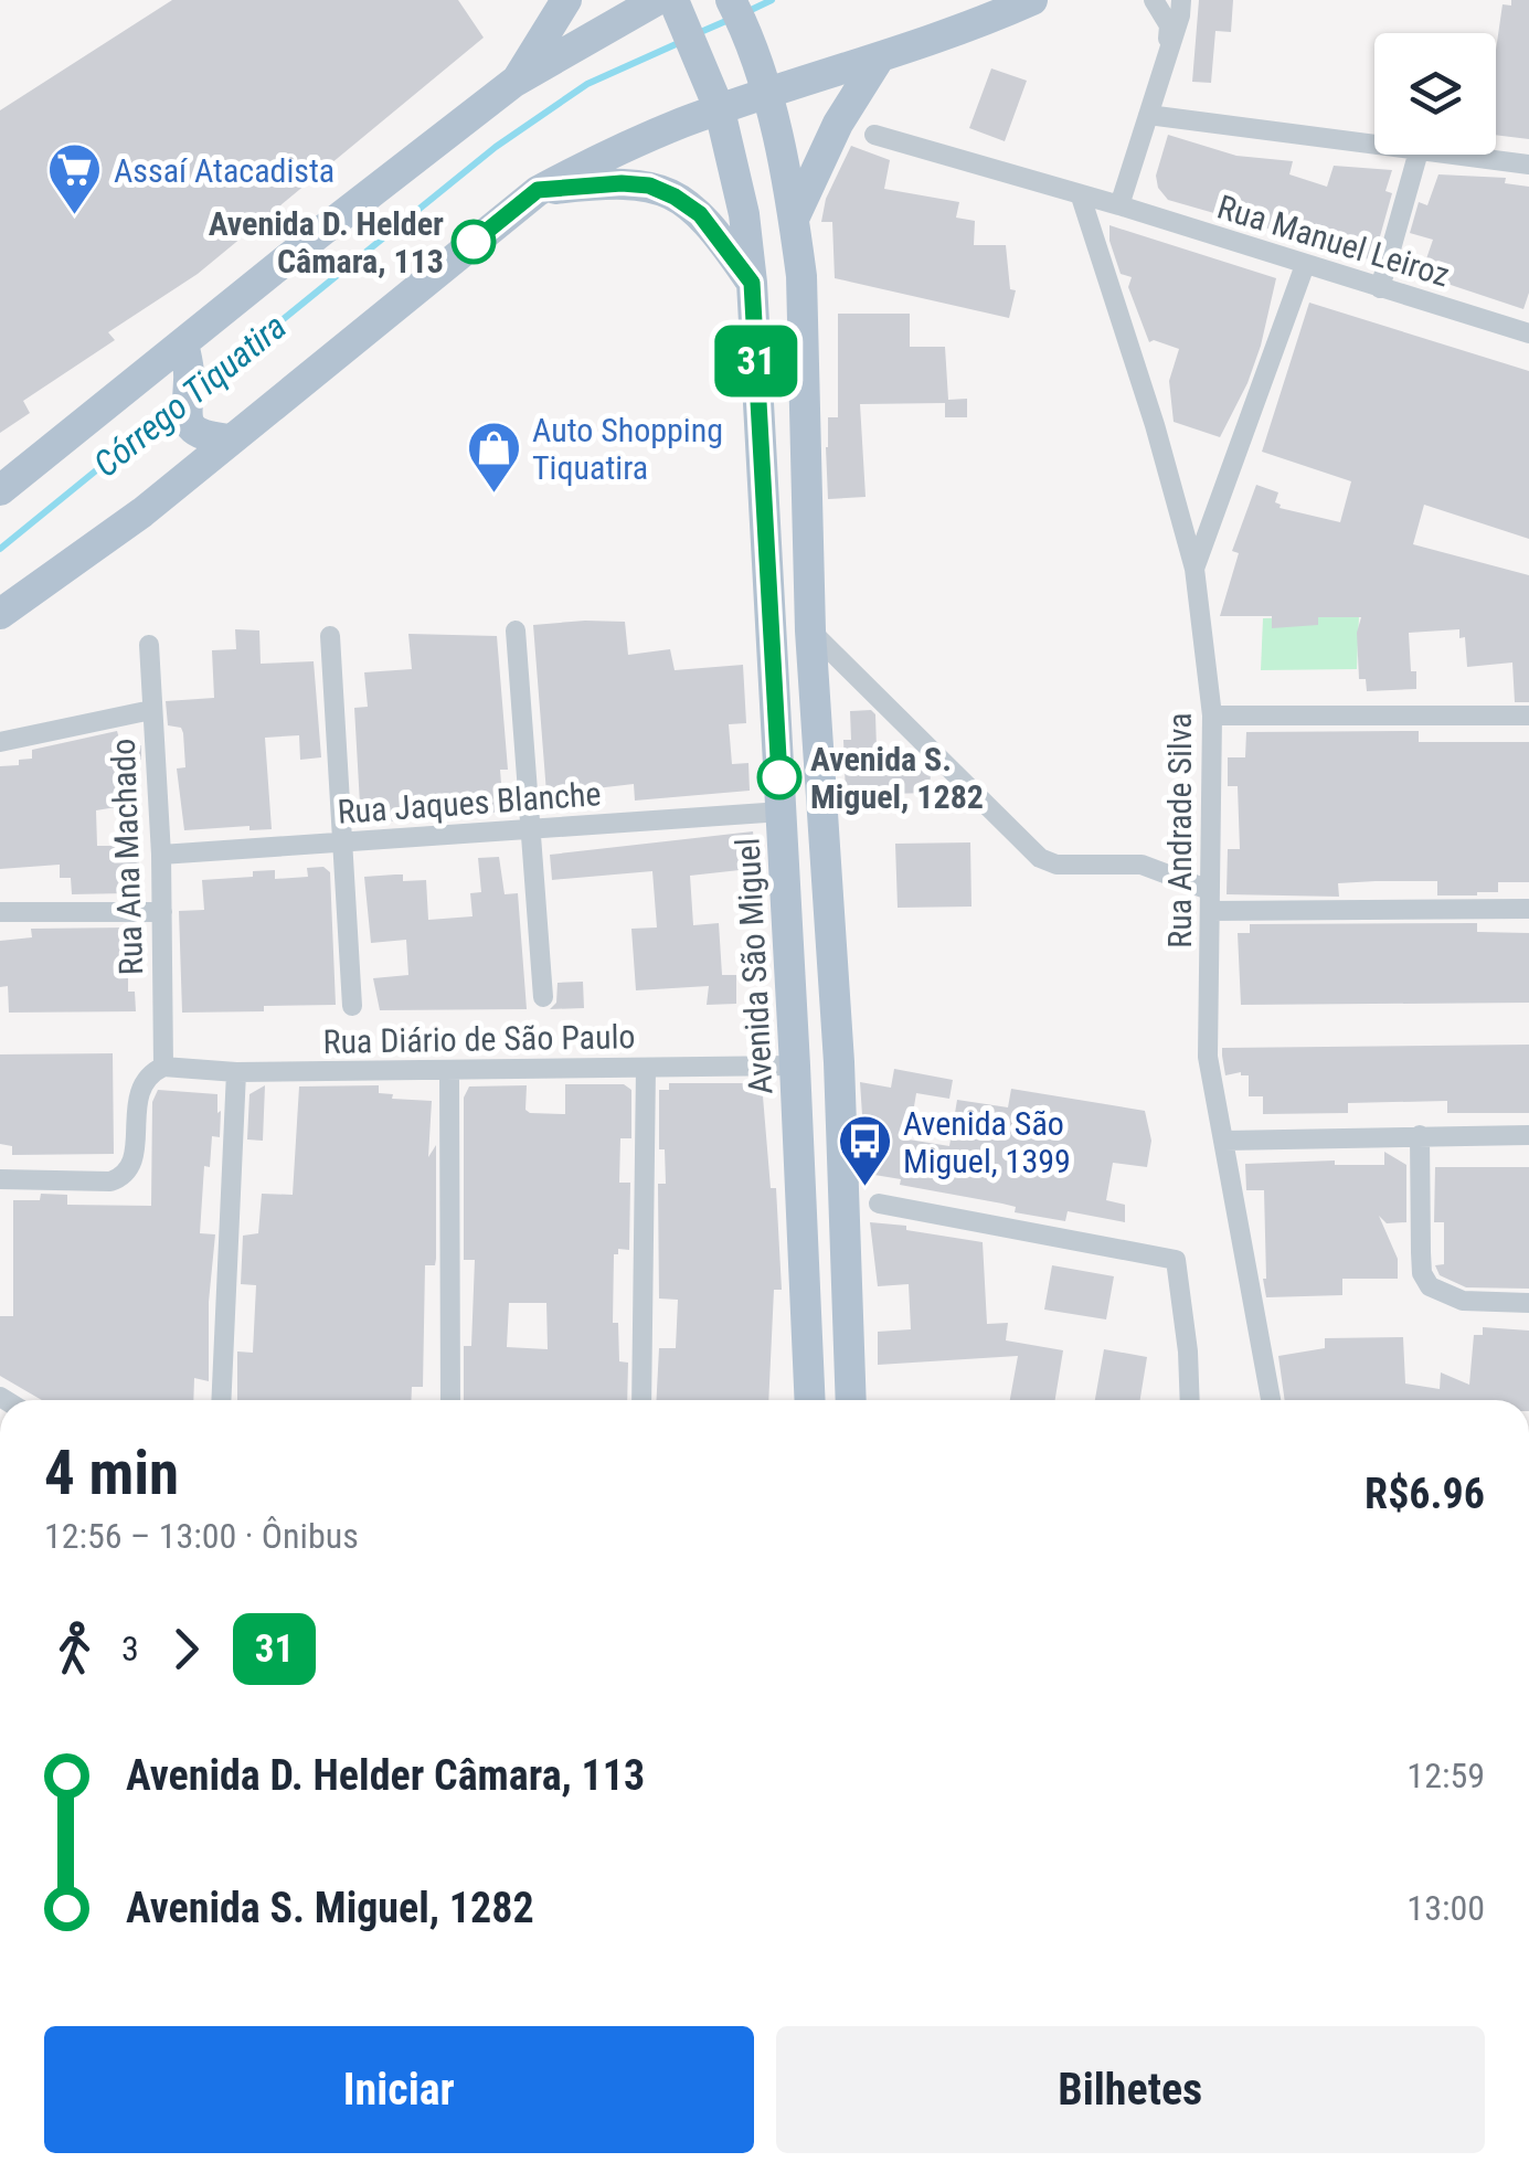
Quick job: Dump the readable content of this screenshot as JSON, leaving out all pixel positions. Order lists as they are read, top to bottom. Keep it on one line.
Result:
{"streets":{"main road":["Avenida São Miguel"],"street":["Rua Manuel Leiroz","Rua Jaques Blanche","Rua Andrade Silva","Rua Ana Machado","Rua Diário de São Paulo"]},"crossings":[["Rua Manuel Leiroz","Rua Andrade Silva"],["Rua Jaques Blanche","Rua Ana Machado"],["Rua Jaques Blanche","Avenida São Miguel"],["Rua Ana Machado","Rua Diário de São Paulo"],["Avenida São Miguel","Rua Diário de São Paulo"]],"water":["Córrego Tiquatira"],"places":{"supermarket":["Assaí Atacadista"],"other":["Avenida D. Helder Câmara, 113","Avenida S. Miguel, 1282"],"shop":["Auto Shopping Tiquatira"],"bus stop":["Avenida São Miguel, 1399"]},"lines":["bus line 31"],"page":{"on_map":"31","heading":["4 min","12:56 – 13:00 · Ônibus","R$6.96"],"legs":["3","31"],"list":[{"name":"Avenida D. Helder Câmara, 113","value":"12:59"},{"name":"Avenida S. Miguel, 1282","value":"13:00"}],"buttons":["Iniciar","Bilhetes"]}}
